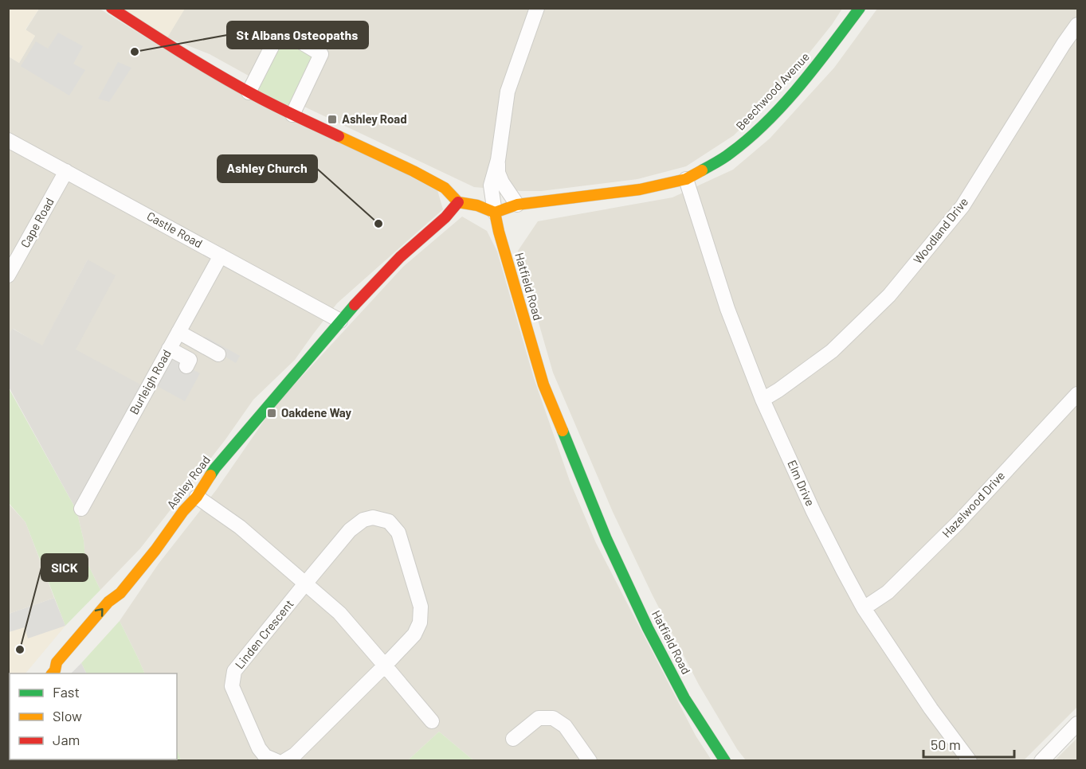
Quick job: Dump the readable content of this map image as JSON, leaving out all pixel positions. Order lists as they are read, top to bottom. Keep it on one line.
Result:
{"streets":{"street":["Beechwood Avenue","Cape Road","Castle Road","Woodland Drive","Hatfield Road","Burleigh Road","Ashley Road","Elm Drive","Hazelwood Drive","Linden Crescent"]},"crossings":[["Beechwood Avenue","Hatfield Road"],["Beechwood Avenue","Elm Drive"],["Cape Road","Castle Road"],["Castle Road","Burleigh Road"],["Castle Road","Ashley Road"],["Woodland Drive","Elm Drive"],["Elm Drive","Hazelwood Drive"]],"places":{"other":["St Albans Osteopaths","Ashley Church","SICK"],"transit":["Ashley Road","Oakdene Way"]},"legend":["Fast","Slow","Jam"],"scale_bar":"50 m"}
